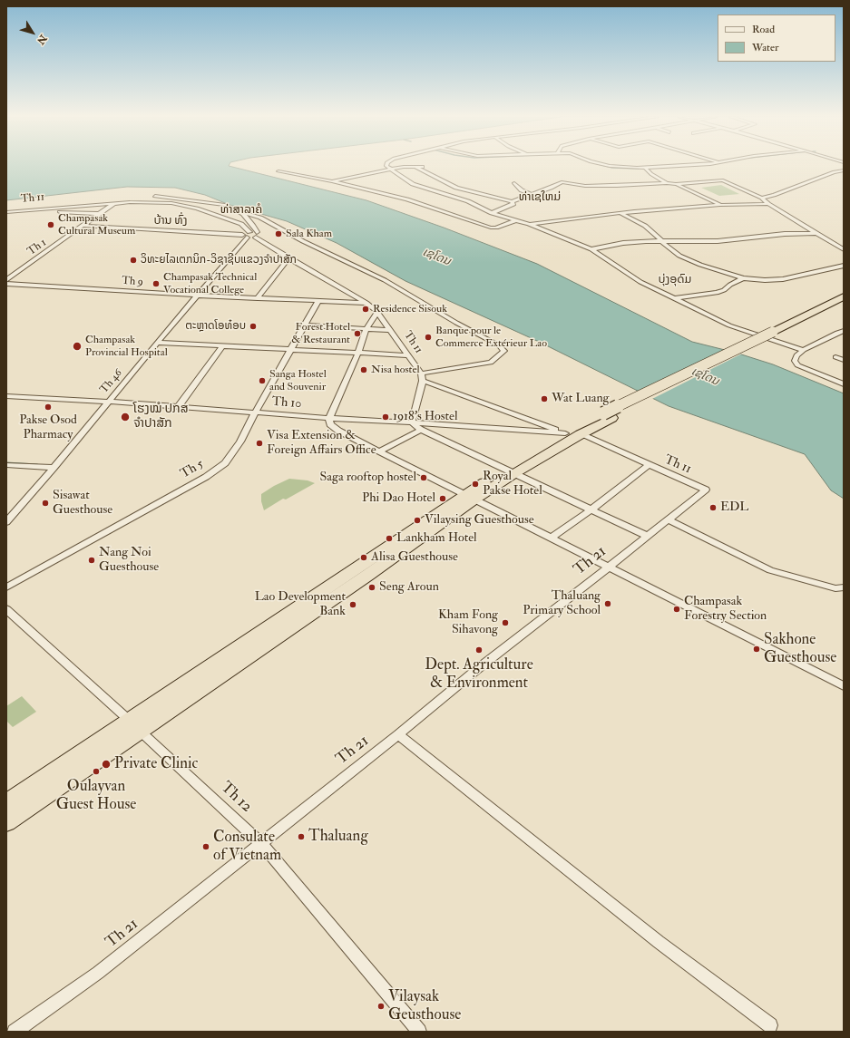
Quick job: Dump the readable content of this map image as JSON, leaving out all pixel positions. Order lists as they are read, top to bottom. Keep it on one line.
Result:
{"streets":{"street":["Th 11","Th 1","Th 9","Th 46","Th 10","Th 5","Th 21","Th 12"]},"crossings":[["Th 11","Th 1"],["Th 11","Th 9"],["Th 11","Th 46"],["Th 11","Th 21"],["Th 9","Th 46"],["Th 9","Th 5"],["Th 46","Th 10"],["Th 10","Th 5"],["Th 21","Th 12"]],"districts":["ທ່າເຊໃຫມ່","ທ່າສາລາຄໍ","ບ້ານ ທົ່ງ","ບຸ່ງອຸດົມ"],"water":["ເຊໂດນ"],"places":["Champasak Cultural Museum","Sala Kham","ວິທະຍໄລເຕກນິກ-ວິຊາຊີບແຂວງຈໍາປາສັກ","Champasak Technical Vocational College","Residence Sisouk","ຕະຫຼາດໂອທ໋ອບ","Forest Hotel & Restaurant","Banque pour le Commerce Extérieur Lao","Champasak Provincial Hospital","Nisa hostel","Sanga Hostel and Souvenir","Wat Luang","Pakse Osod Pharmacy","ໂຮງໝໍ ປກສ ຈຳປາສັກ","1918’s Hostel","Visa Extension & Foreign Affairs Office","Saga rooftop hostel","Royal Pakse Hotel","Phi Dao Hotel","Sisawat Guesthouse","EDL","Vilaysing Guesthouse","Lankham Hotel","Alisa Guesthouse","Nang Noi Guesthouse","Seng Aroun","Thaluang Primary School","Lao Development Bank","Champasak Forestry Section","Kham Fong Sihavong","Sakhone Guesthouse","Dept. Agriculture & Environment","Private Clinic","Oulayvan Guest House","Thaluang","Consulate of Vietnam","Vilaysak Geusthouse"],"legend":["Road","Water"],"north":"bottom right"}
